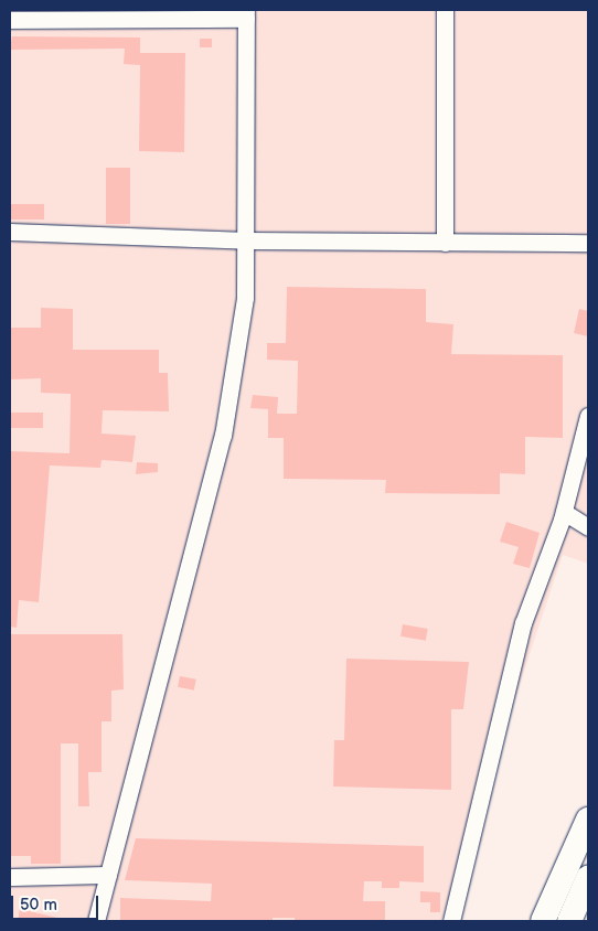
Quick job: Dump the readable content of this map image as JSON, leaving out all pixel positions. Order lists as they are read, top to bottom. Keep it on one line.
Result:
{"scale_bar":"50 m"}
